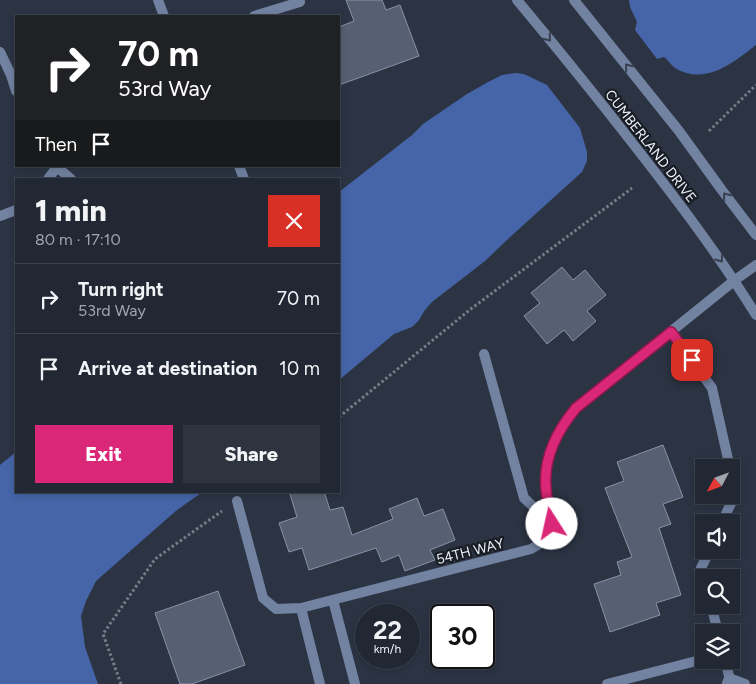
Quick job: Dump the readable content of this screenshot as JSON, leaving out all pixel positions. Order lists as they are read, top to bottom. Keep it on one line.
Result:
{"streets":{"street":["CUMBERLAND DRIVE","54TH WAY"]},"north":"bottom left","page":{"turn":["70 m","53rd Way"],"then":"Then","heading":["1 min","80 m · 17:10"],"list":[{"name":"Turn right","note":"53rd Way","value":"70 m"},{"name":"Arrive at destination","value":"10 m"}],"buttons":["Exit","Share"],"speed":"22 km/h","limit":"30"}}
